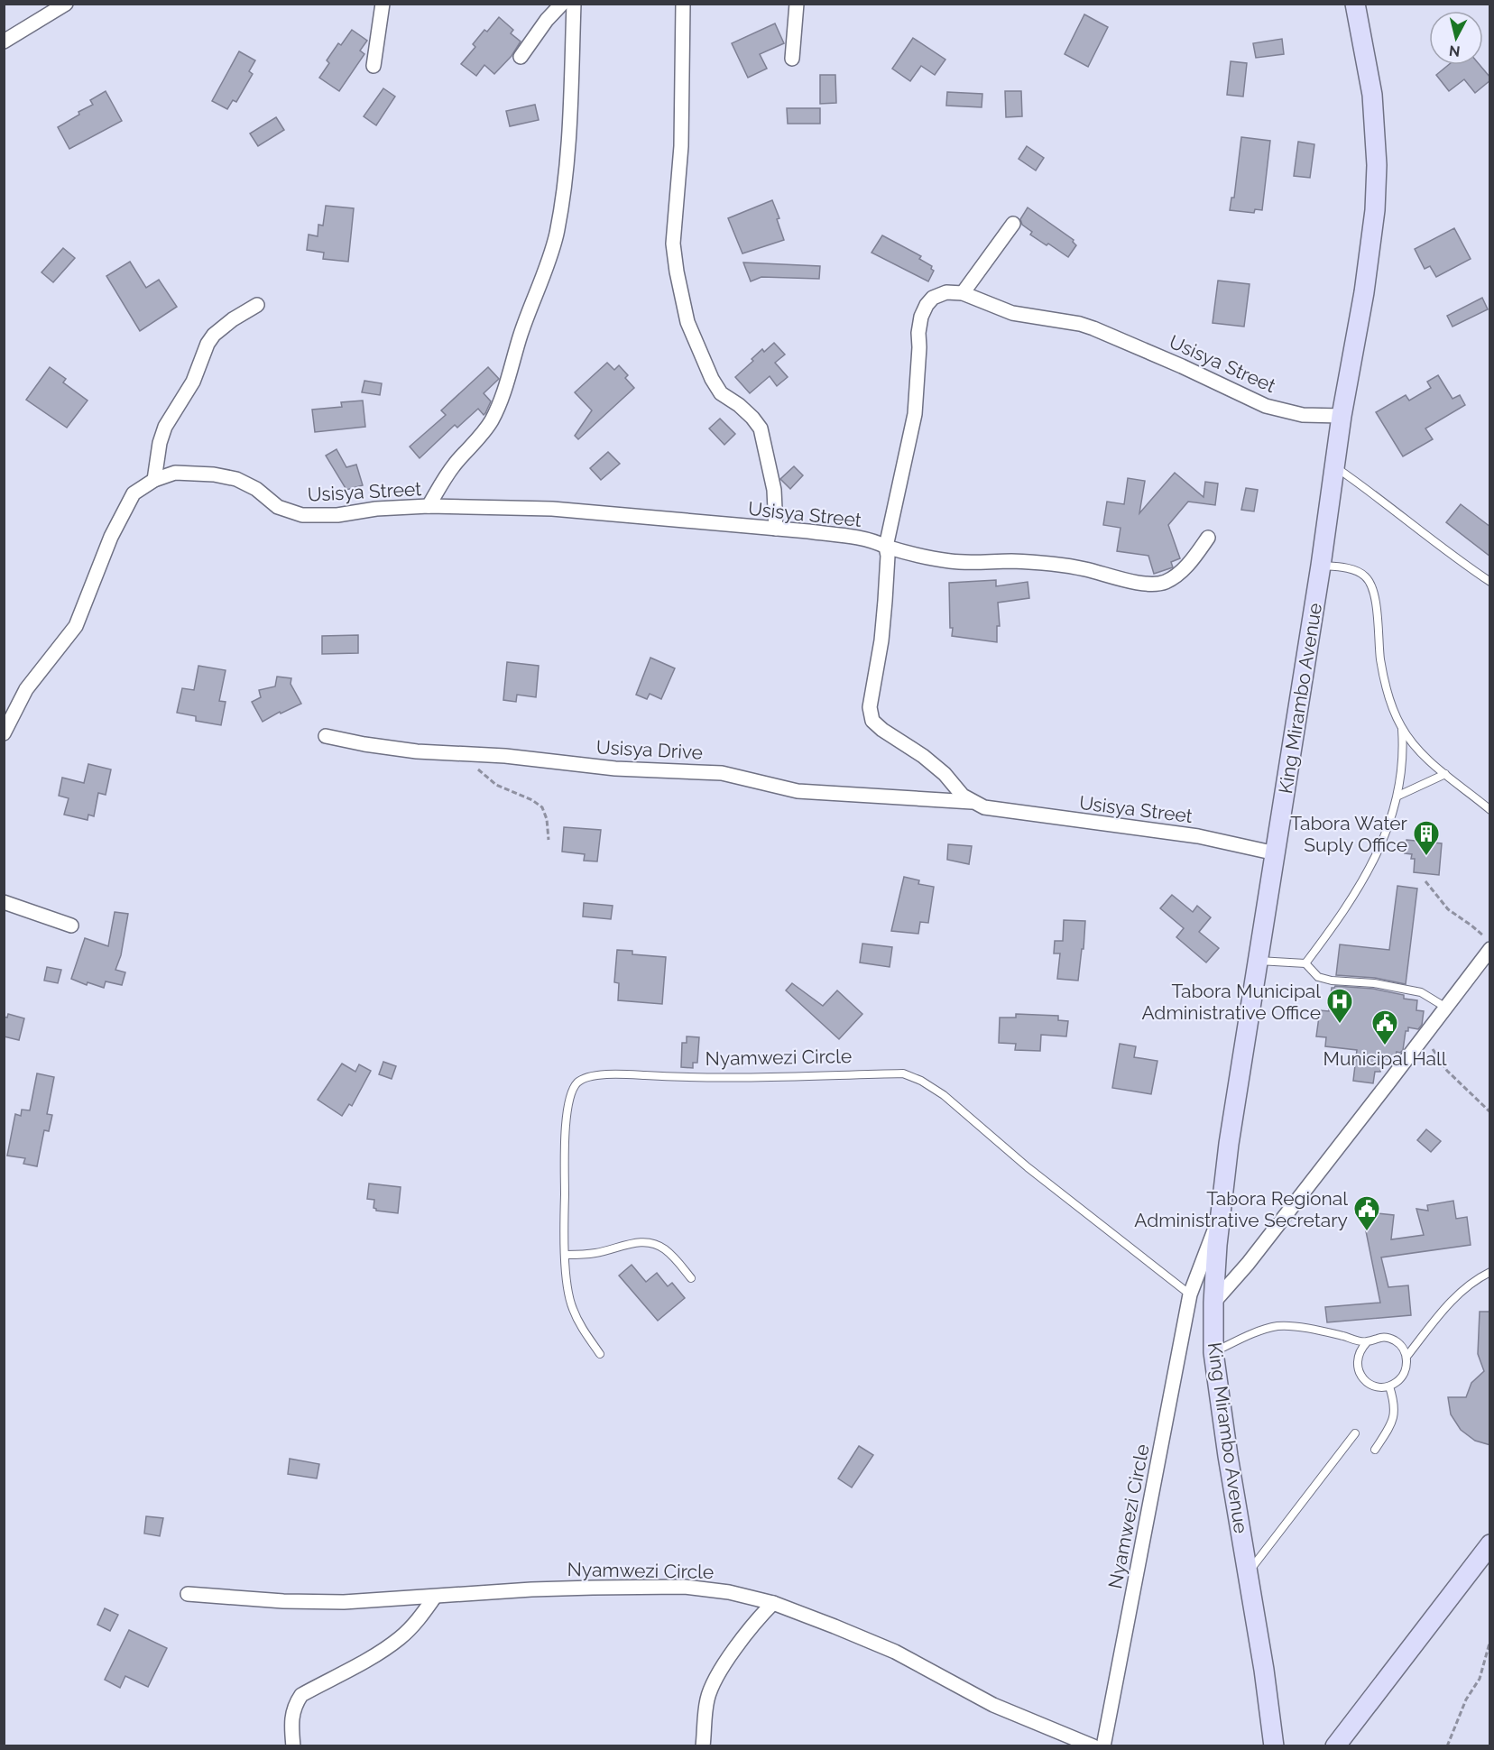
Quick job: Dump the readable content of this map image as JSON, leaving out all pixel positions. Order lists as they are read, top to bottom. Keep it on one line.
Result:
{"streets":{"main road":["King Mirambo Avenue"],"street":["Usisya Street","Usisya Drive","Nyamwezi Circle"]},"crossings":[["Usisya Street","King Mirambo Avenue"],["Usisya Street","Usisya Drive"],["King Mirambo Avenue","Nyamwezi Circle"]],"places":{"building":["Tabora Water Suply Office"],"hospital":["Tabora Municipal Administrative Office"],"public building":["Municipal Hall","Tabora Regional Administrative Secretary"]},"north":"bottom"}
